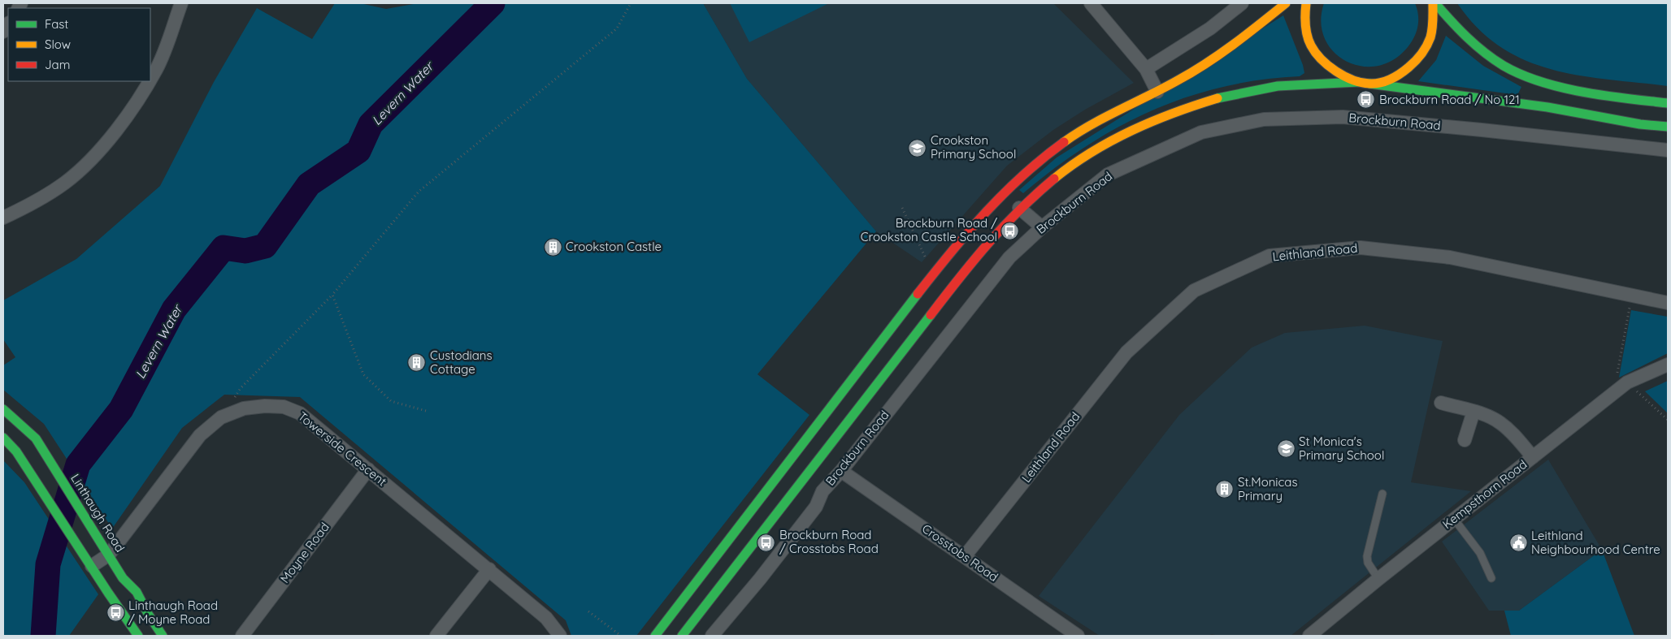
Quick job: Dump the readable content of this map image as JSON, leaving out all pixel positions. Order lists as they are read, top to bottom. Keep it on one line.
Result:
{"streets":{"street":["Brockburn Road","Leithland Road","Towerside Crescent","Kempsthorn Road","Linthaugh Road","Moyne Road","Crosstobs Road"]},"crossings":[["Brockburn Road","Crosstobs Road"],["Leithland Road","Crosstobs Road"],["Towerside Crescent","Linthaugh Road"],["Towerside Crescent","Moyne Road"]],"water":["Levern Water"],"places":{"bus stop":["Brockburn Road / No 121","Brockburn Road / Crookston Castle School","Brockburn Road / Crosstobs Road","Linthaugh Road / Moyne Road"],"school or university":["Crookston Primary School","St Monica's Primary School"],"building":["Crookston Castle","Custodians Cottage","St.Monicas Primary"],"public building":["Leithland Neighbourhood Centre"]},"legend":["Fast","Slow","Jam"]}
